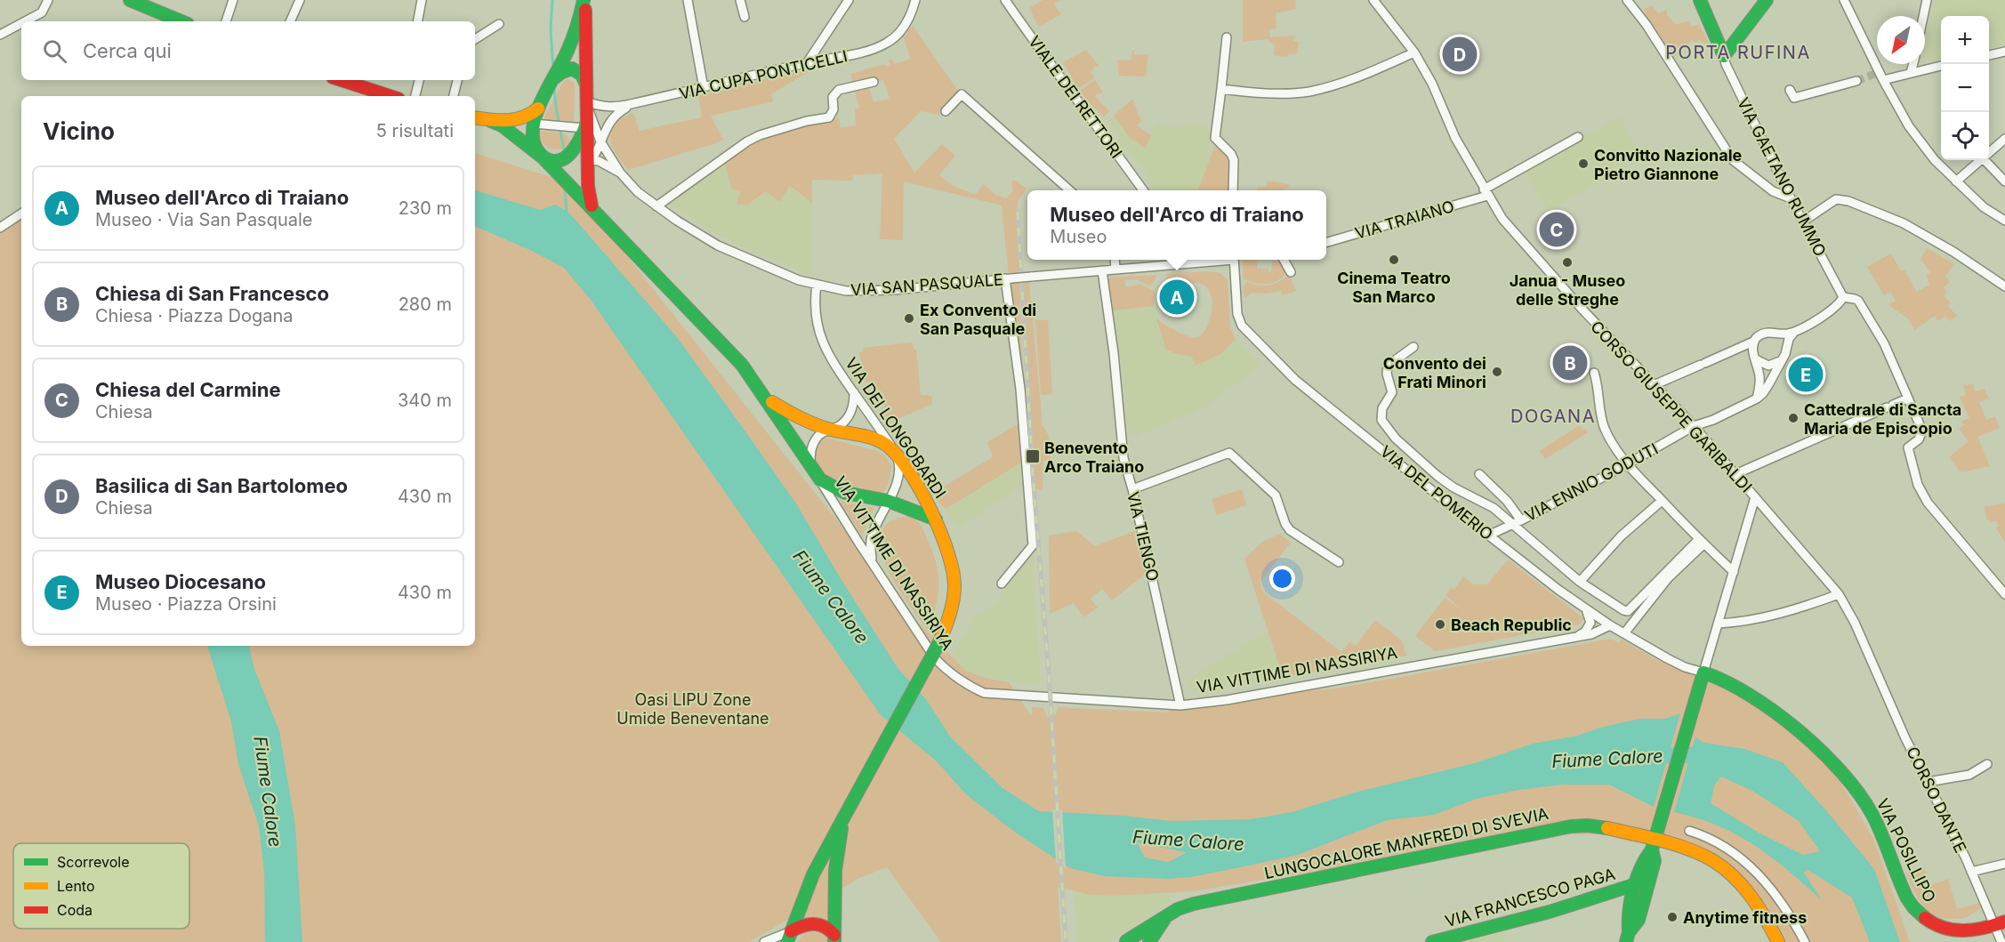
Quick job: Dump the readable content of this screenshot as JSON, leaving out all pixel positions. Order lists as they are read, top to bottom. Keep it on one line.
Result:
{"streets":{"main road":["VIA DEI LONGOBARDI","VIA VITTIME DI NASSIRIYA","LUNGOCALORE MANFREDI DI SVEVIA","VIA POSILLIPO","VIA FRANCESCO PAGA"],"street":["VIA CUPA PONTICELLI","VIALE DEI RETTORI","VIA GAETANO RUMMO","VIA TRAIANO","VIA SAN PASQUALE","CORSO GIUSEPPE GARIBALDI","VIA ENNIO GODUTI","VIA DEL POMERIO","VIA TIENGO","CORSO DANTE"]},"crossings":[["VIA TRAIANO","CORSO GIUSEPPE GARIBALDI"],["VIA SAN PASQUALE","VIA DEI LONGOBARDI"],["VIA SAN PASQUALE","VIA TIENGO"],["CORSO GIUSEPPE GARIBALDI","VIA ENNIO GODUTI"],["CORSO GIUSEPPE GARIBALDI","CORSO DANTE"],["VIA DEI LONGOBARDI","VIA VITTIME DI NASSIRIYA"],["VIA ENNIO GODUTI","VIA DEL POMERIO"],["VIA DEL POMERIO","VIA VITTIME DI NASSIRIYA"],["VIA DEL POMERIO","VIA POSILLIPO"],["VIA TIENGO","VIA VITTIME DI NASSIRIYA"],["CORSO DANTE","VIA POSILLIPO"]],"districts":["PORTA RUFINA","DOGANA"],"water":["Fiume Calore"],"parks":["Oasi LIPU Zone Umide Beneventane"],"places":{"other":["Convitto Nazionale Pietro Giannone","Cinema Teatro San Marco","Janua - Museo delle Streghe","Ex Convento di San Pasquale","Convento dei Frati Minori","Cattedrale di Sancta Maria de Episcopio","Beach Republic","Anytime fitness"],"transit":["Benevento Arco Traiano"]},"legend":["Scorrevole","Lento","Coda"],"north":"bottom left","page":{"map_buttons":["+","−"],"search":"Cerca qui","pins":["D","C","A","B","E"],"heading":["Vicino","5 risultati"],"list":[{"mark":"A","name":"Museo dell'Arco di Traiano","note":"Museo · Via San Pasquale","value":"230 m"},{"mark":"B","name":"Chiesa di San Francesco","note":"Chiesa · Piazza Dogana","value":"280 m"},{"mark":"C","name":"Chiesa del Carmine","note":"Chiesa","value":"340 m"},{"mark":"D","name":"Basilica di San Bartolomeo","note":"Chiesa","value":"430 m"},{"mark":"E","name":"Museo Diocesano","note":"Museo · Piazza Orsini","value":"430 m"}],"popup":["Museo dell'Arco di Traiano","Museo"]}}
